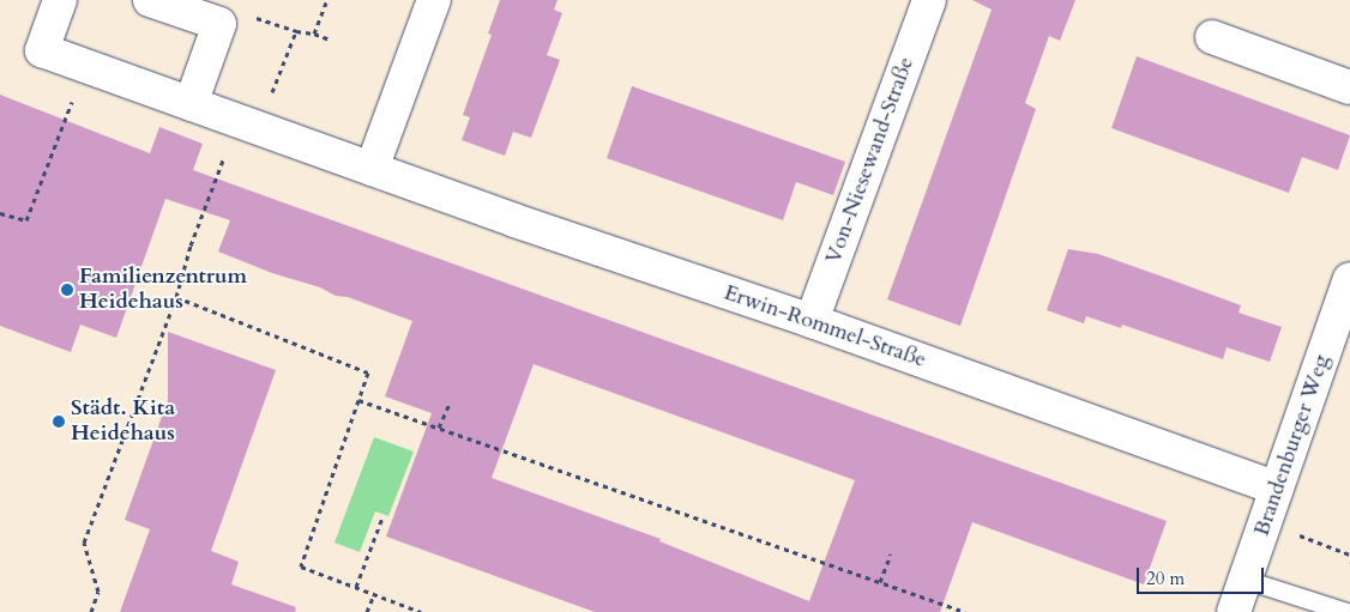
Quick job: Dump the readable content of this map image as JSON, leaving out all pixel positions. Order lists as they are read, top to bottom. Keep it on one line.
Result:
{"streets":{"street":["Von-Niesewand-Straße","Erwin-Rommel-Straße","Brandenburger Weg"]},"crossings":[["Von-Niesewand-Straße","Erwin-Rommel-Straße"],["Erwin-Rommel-Straße","Brandenburger Weg"]],"places":["Familienzentrum Heidehaus","Städt. Kita Heidehaus"],"scale_bar":"20 m"}
